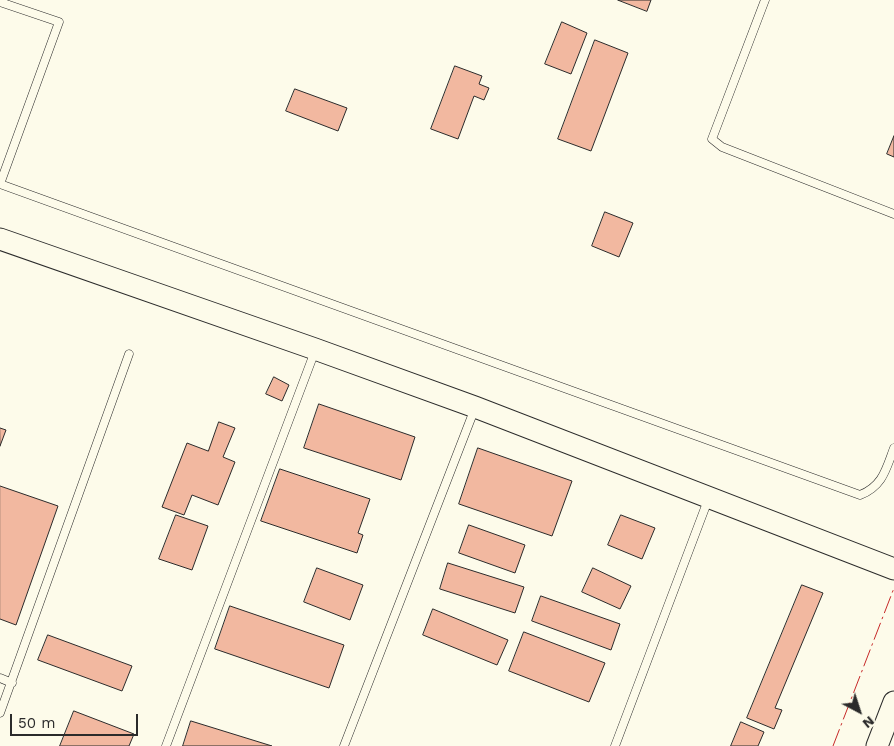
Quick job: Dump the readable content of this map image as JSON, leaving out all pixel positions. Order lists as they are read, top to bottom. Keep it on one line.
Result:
{"scale_bar":"50 m","north":"bottom right"}
